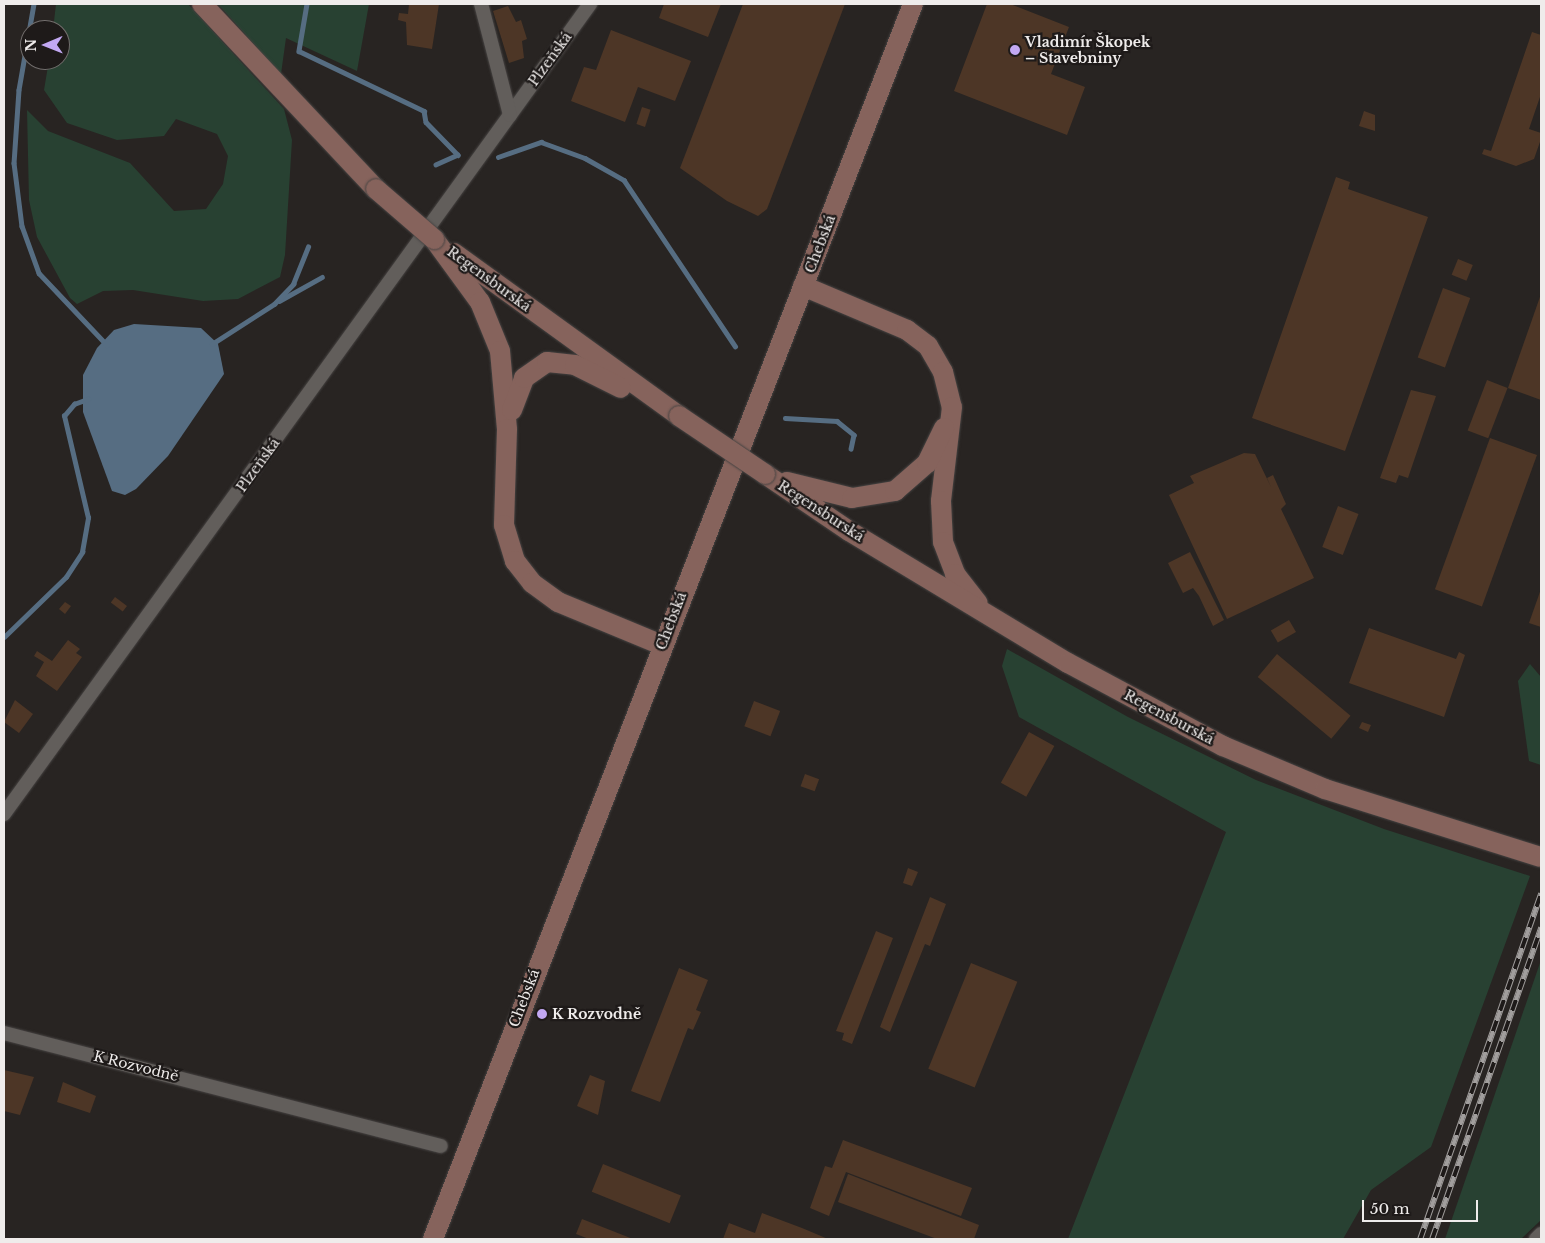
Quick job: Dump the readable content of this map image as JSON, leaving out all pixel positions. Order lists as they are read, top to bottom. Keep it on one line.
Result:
{"streets":{"main road":["Chebská","Regensburská"],"street":["Plzeňská","K Rozvodně"]},"places":["Vladimír Škopek – Stavebniny","K Rozvodně"],"scale_bar":"50 m","north":"left"}
